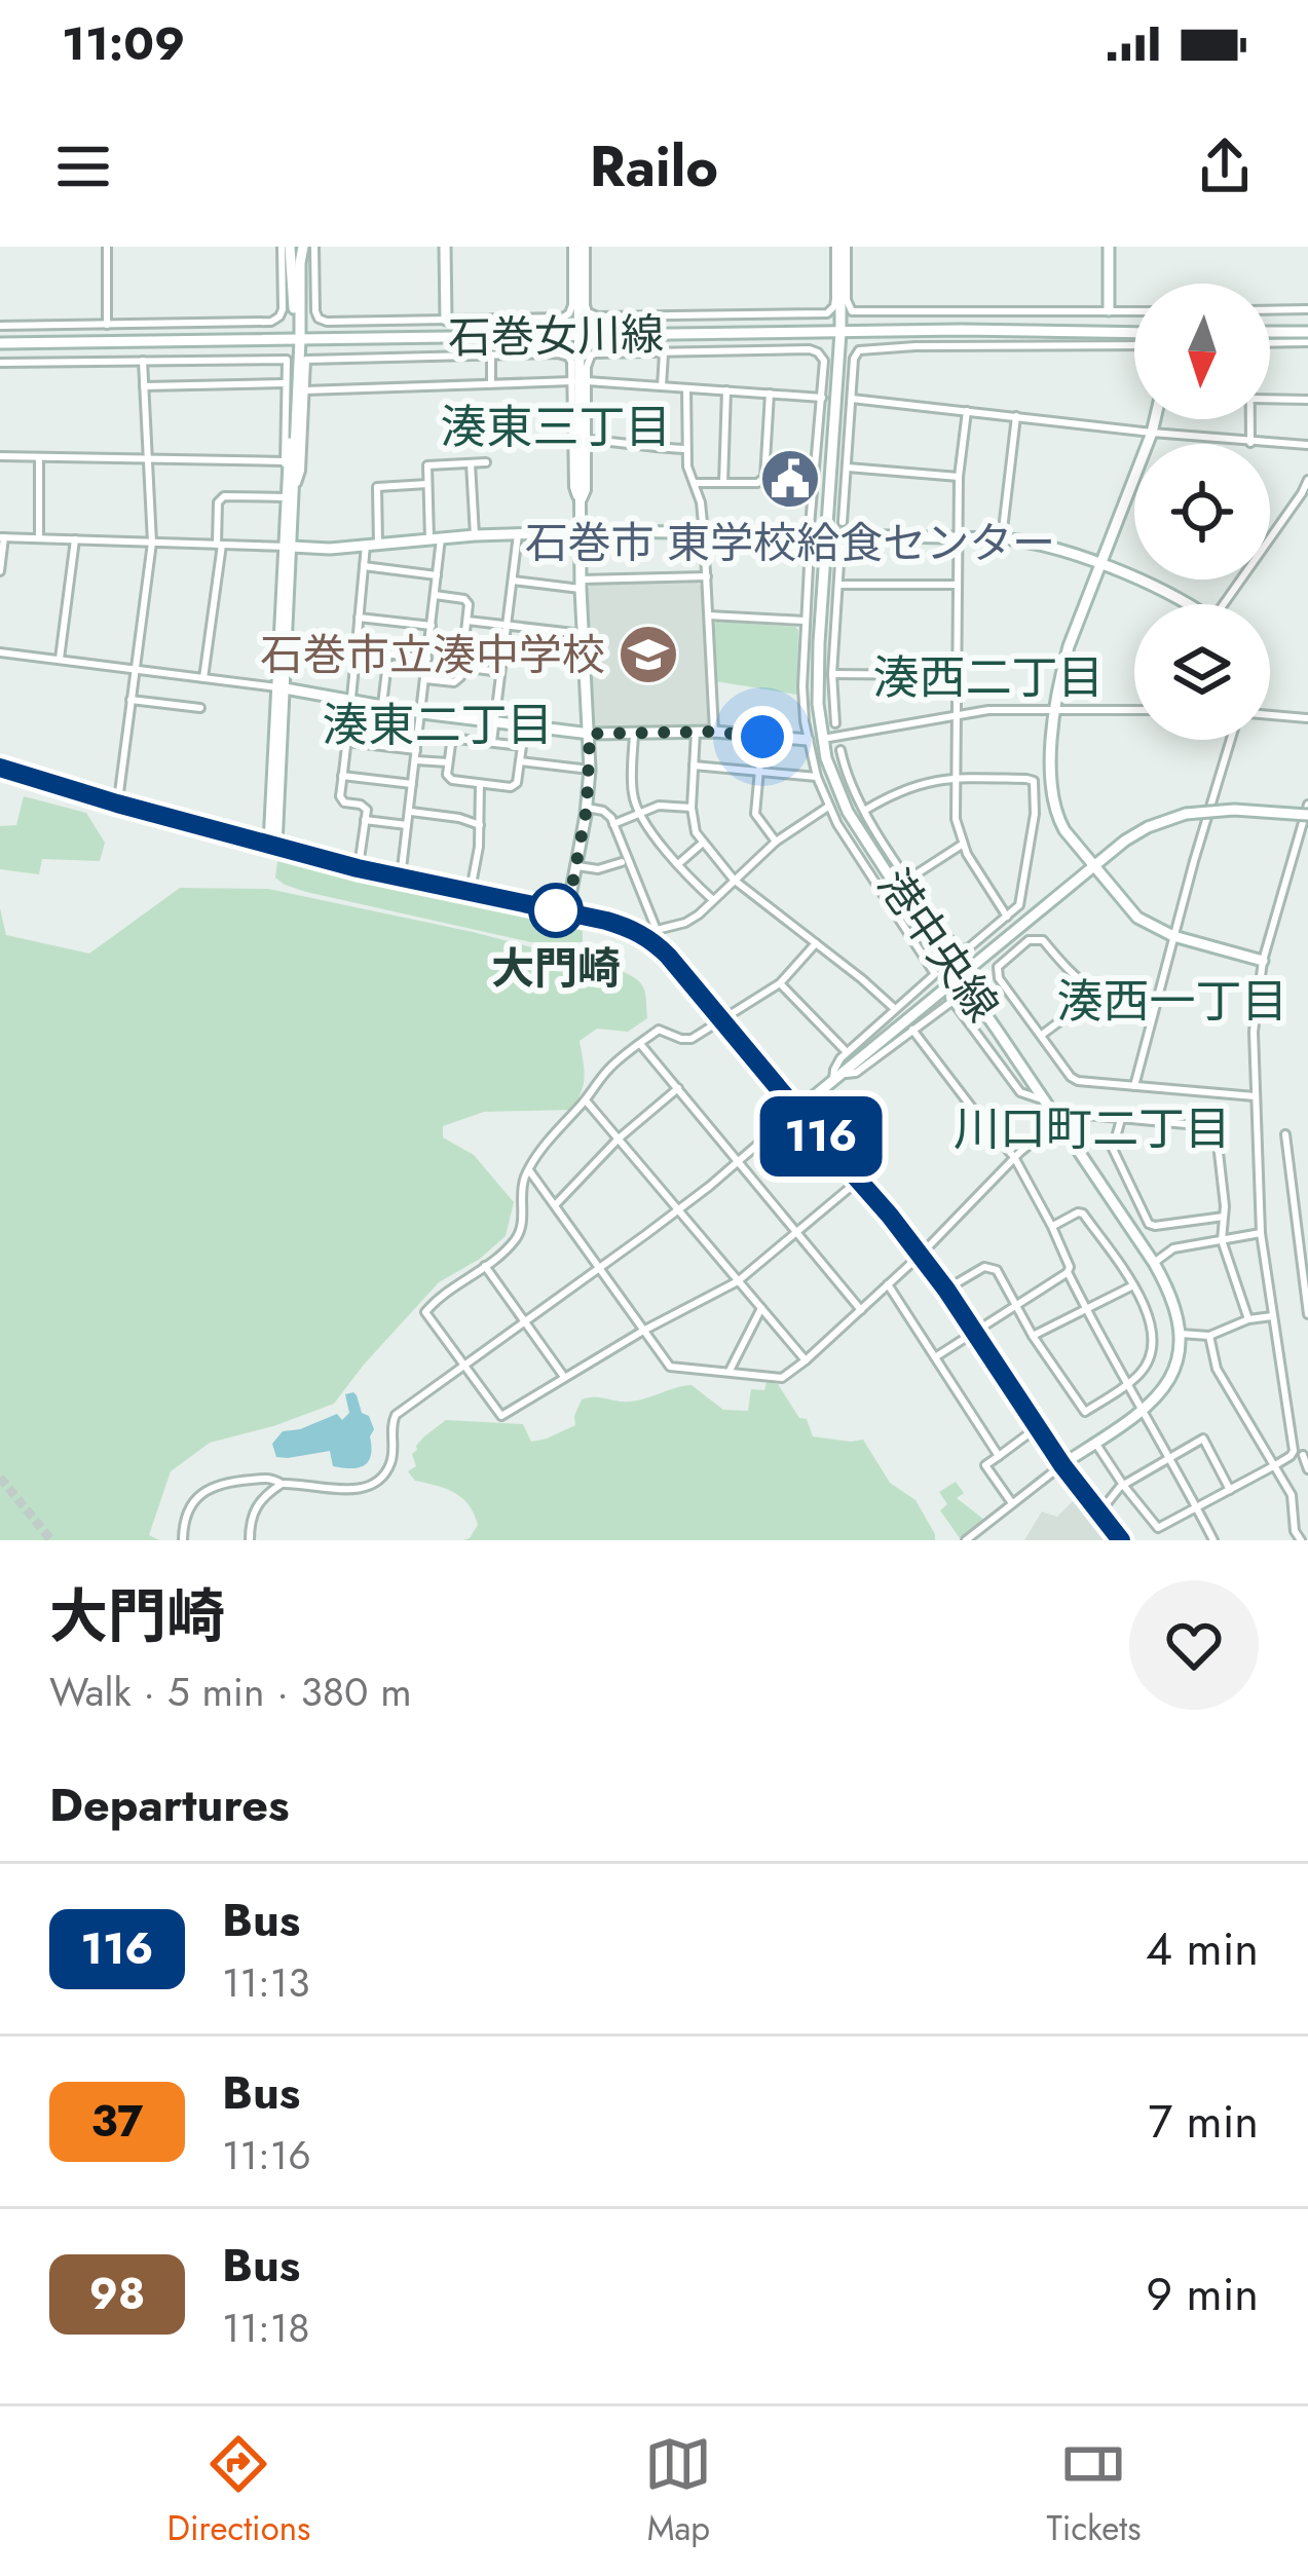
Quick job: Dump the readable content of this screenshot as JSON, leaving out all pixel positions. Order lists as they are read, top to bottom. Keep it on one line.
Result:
{"streets":{"street":["石巻女川線","港中央線"]},"crossings":[["石巻女川線","港中央線"]],"districts":["湊東三丁目","湊西二丁目","湊東二丁目","湊西一丁目","川口町二丁目"],"places":{"public building":["石巻市 東学校給食センター"],"school or university":["石巻市立湊中学校"],"other":["大門崎"]},"lines":["bus line 116"],"north":"bottom","page":{"status":"11:09","header":"Railo","on_map":"116","heading":[["大門崎","Walk · 5 min · 380 m"],"Departures"],"list":[{"mark":"116","name":"Bus","note":"11:13","value":"4 min"},{"mark":"37","name":"Bus","note":"11:16","value":"7 min"},{"mark":"98","name":"Bus","note":"11:18","value":"9 min"}],"tabs":["Directions","Map","Tickets"]}}
